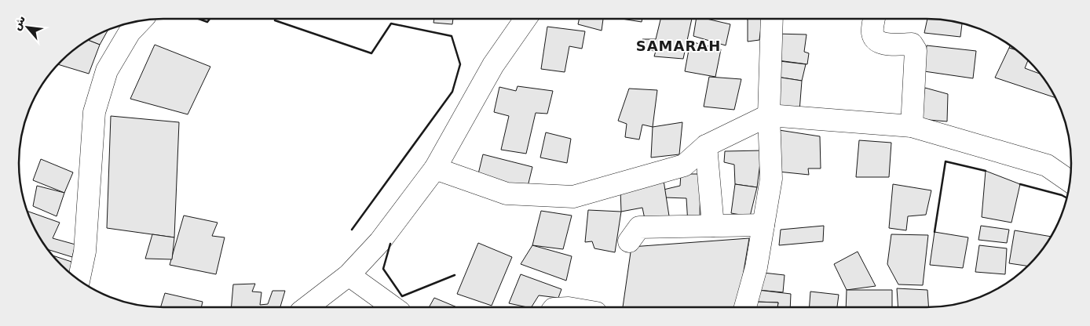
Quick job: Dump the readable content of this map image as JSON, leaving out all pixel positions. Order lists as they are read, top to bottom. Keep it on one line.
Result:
{"districts":["SAMARAH"],"north":"top left"}
